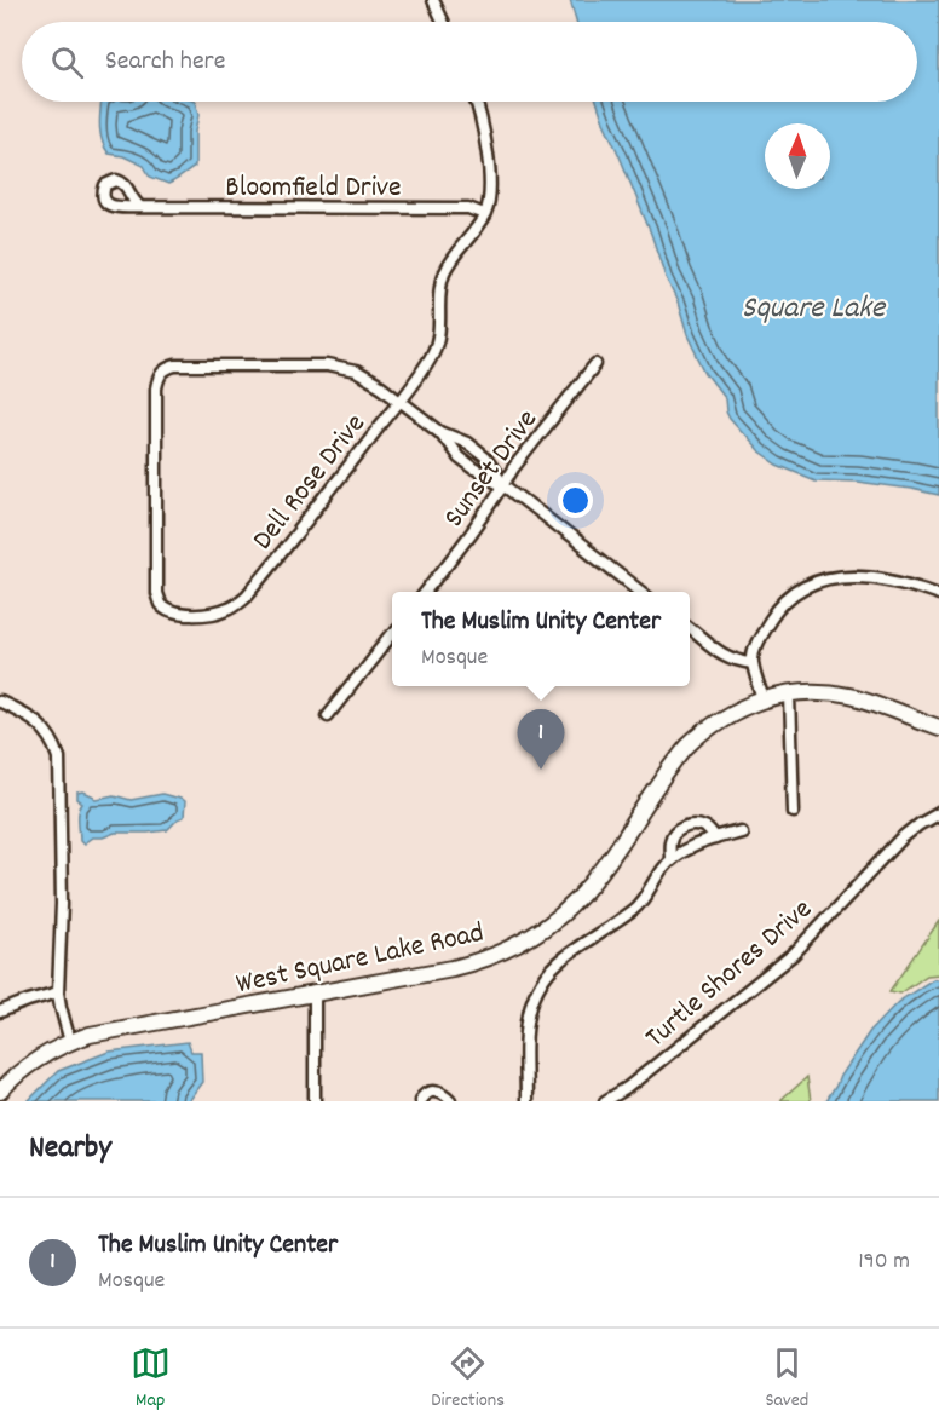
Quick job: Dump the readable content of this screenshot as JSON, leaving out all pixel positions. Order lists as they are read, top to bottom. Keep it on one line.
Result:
{"streets":{"street":["Bloomfield Drive","Sunset Drive","Dell Rose Drive","West Square Lake Road","Turtle Shores Drive"]},"crossings":[["Bloomfield Drive","Dell Rose Drive"]],"water":["Square Lake"],"north":"top","page":{"search":"Search here","popup":["The Muslim Unity Center","Mosque"],"pins":"1","heading":"Nearby","list":[{"mark":"1","name":"The Muslim Unity Center","note":"Mosque","value":"190 m"}],"nav":["Map","Directions","Saved"]}}
